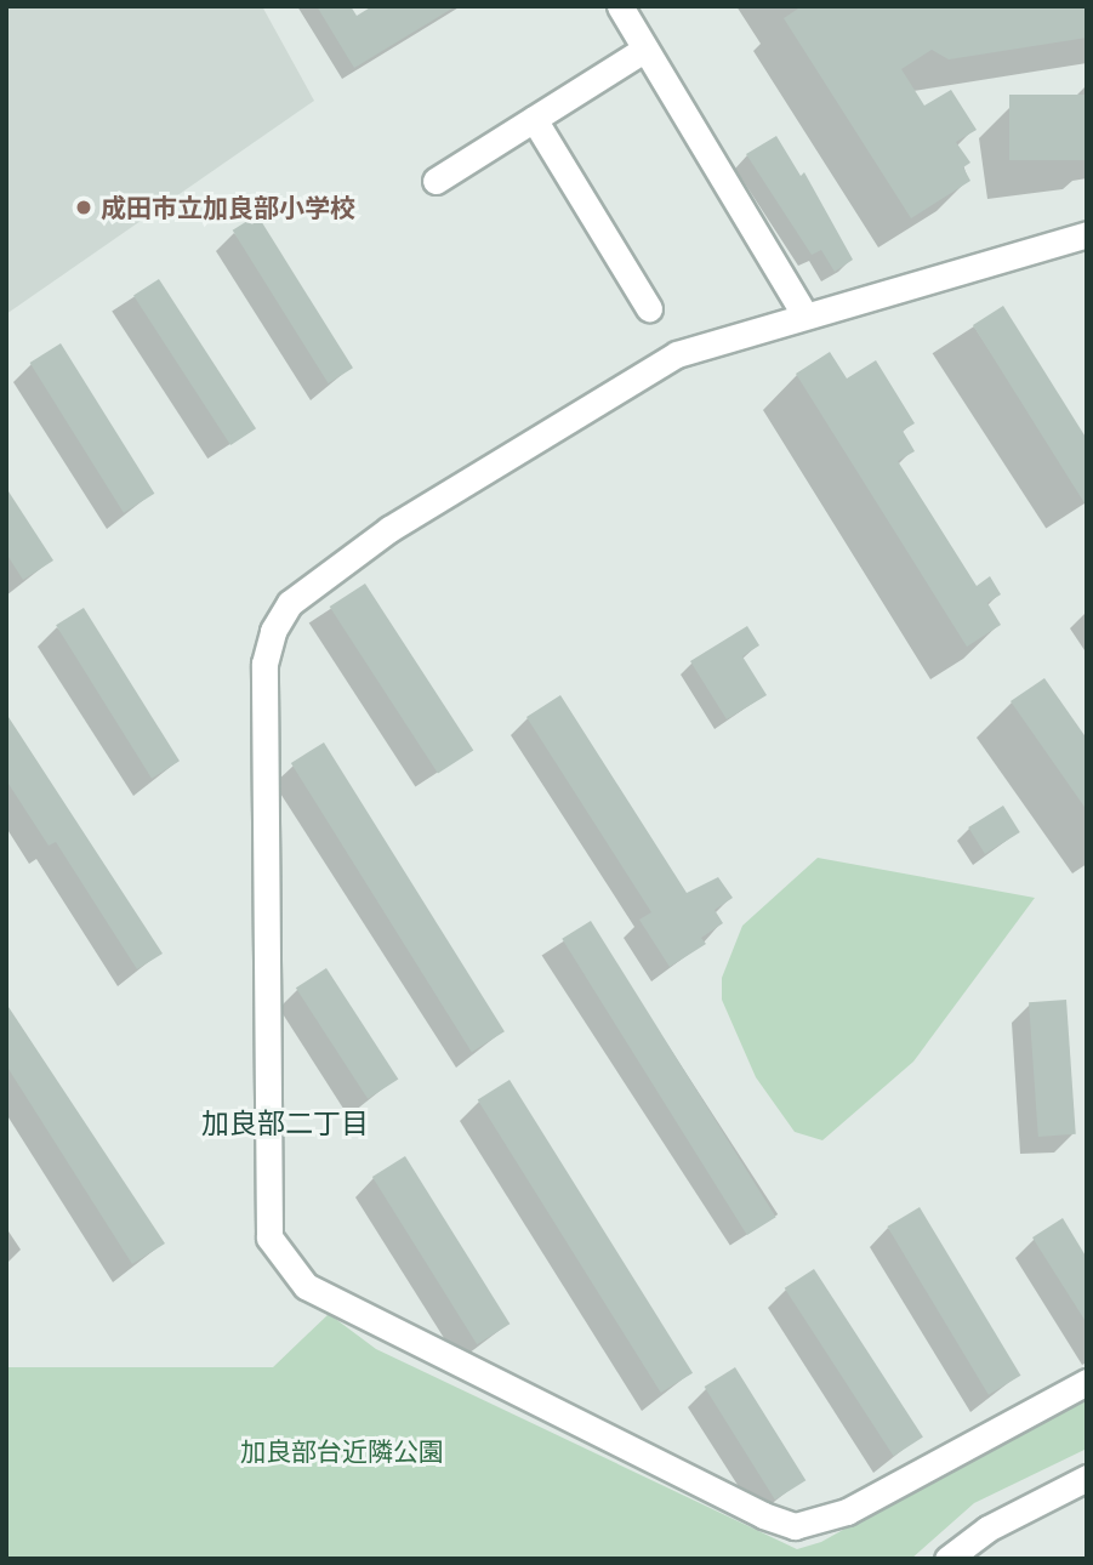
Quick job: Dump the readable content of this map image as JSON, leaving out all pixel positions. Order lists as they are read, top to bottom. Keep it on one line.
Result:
{"districts":["加良部二丁目"],"parks":["加良部台近隣公園"],"places":["成田市立加良部小学校"]}
